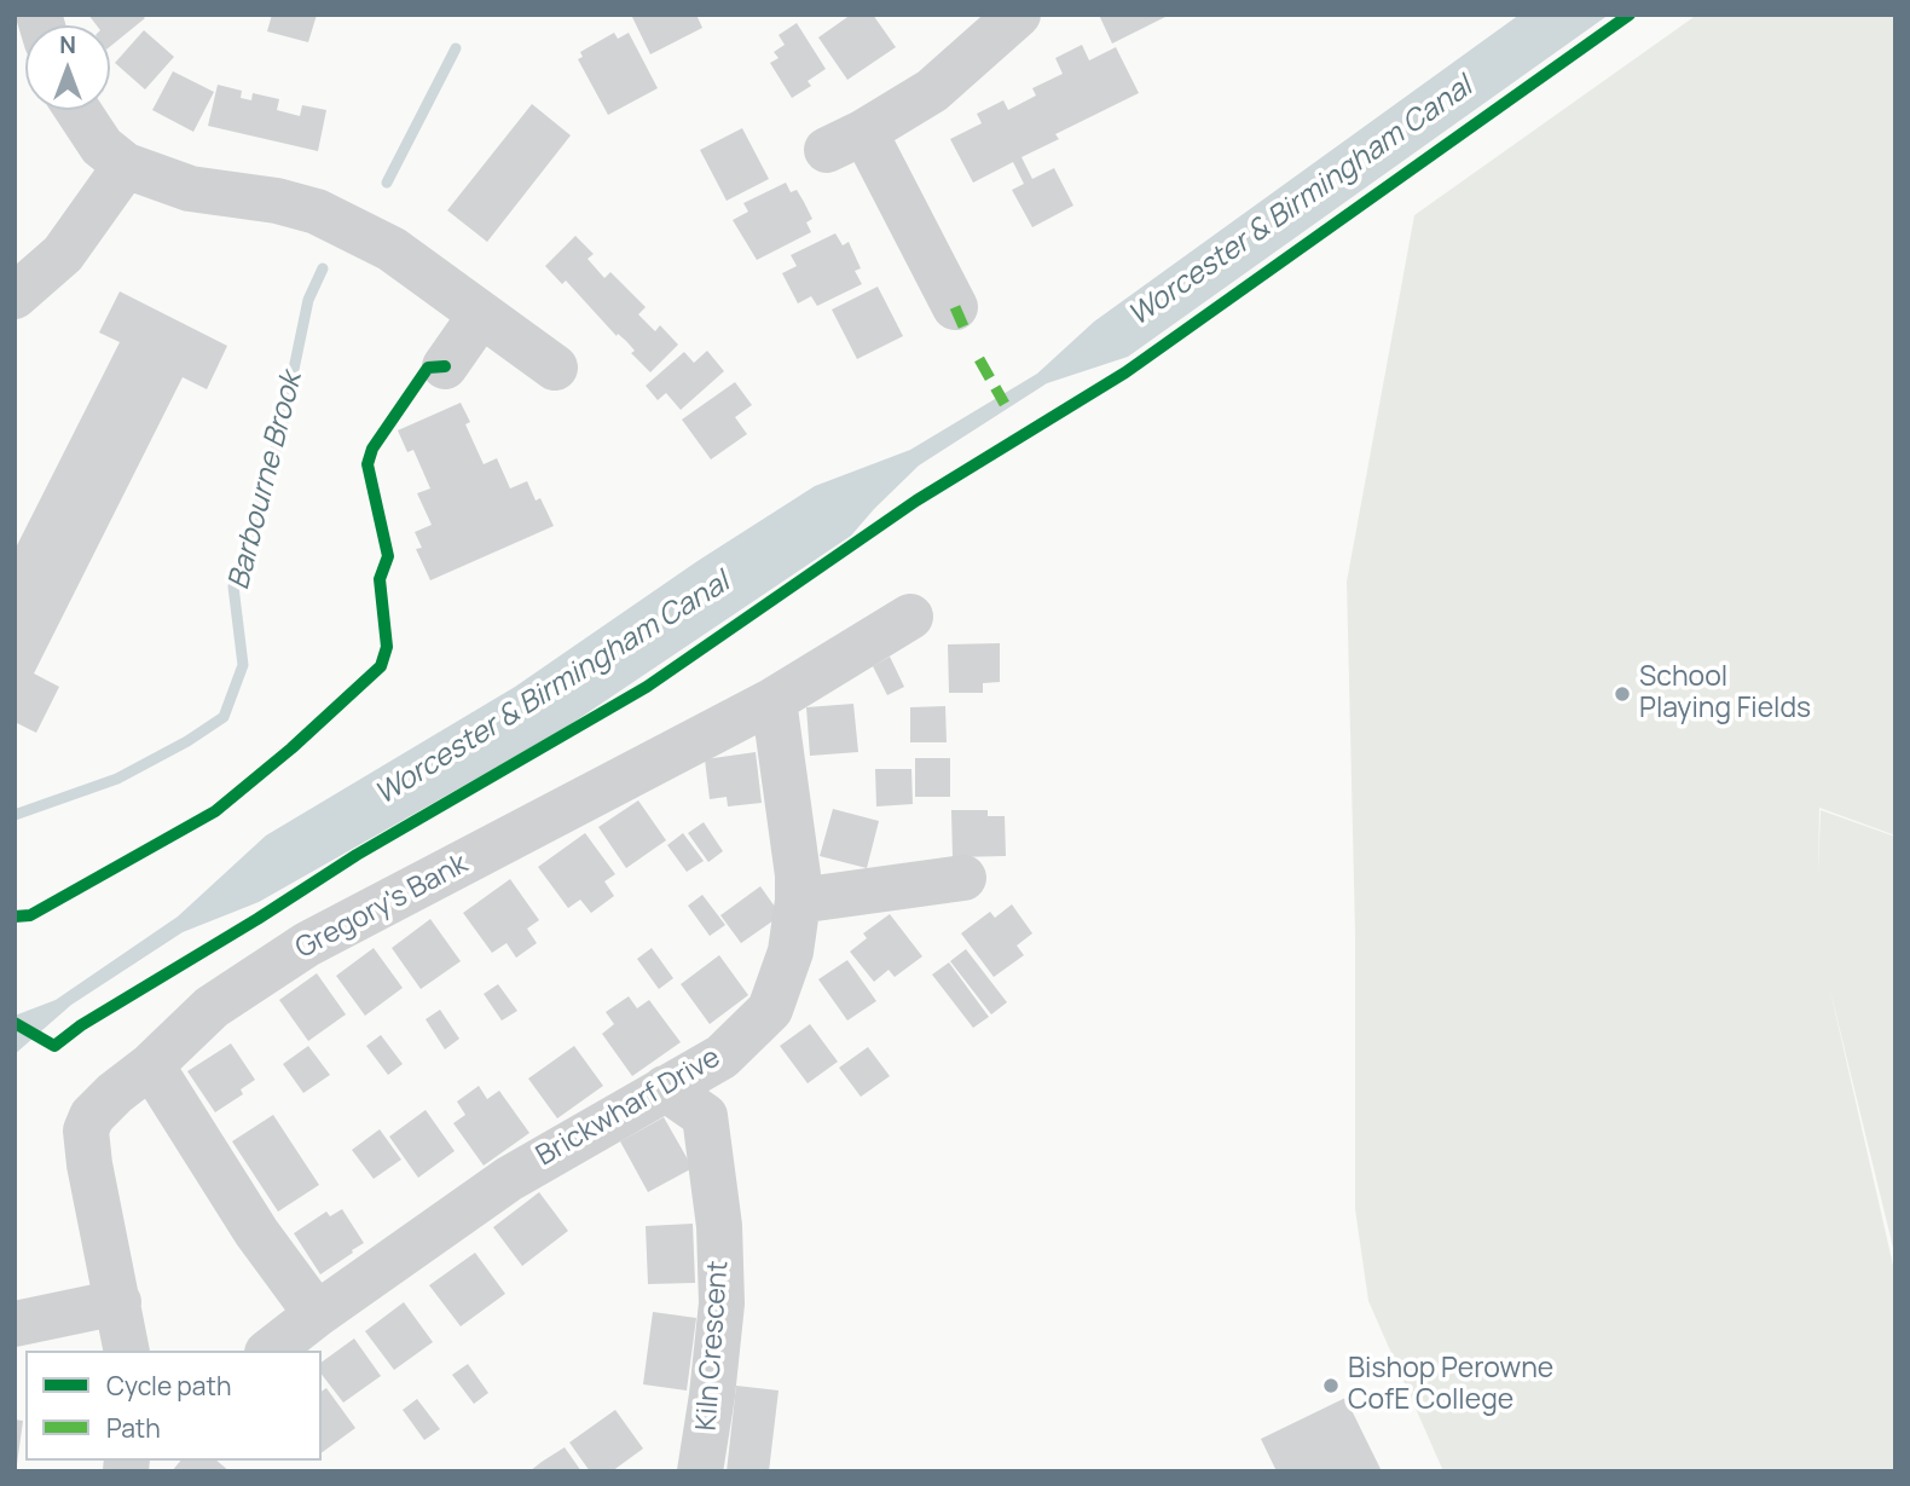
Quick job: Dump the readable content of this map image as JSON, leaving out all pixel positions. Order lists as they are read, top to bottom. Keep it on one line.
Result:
{"streets":{"street":["Gregory's Bank","Brickwharf Drive","Kiln Crescent"]},"crossings":[["Gregory's Bank","Brickwharf Drive"],["Brickwharf Drive","Kiln Crescent"]],"water":["Worcester & Birmingham Canal","Barbourne Brook"],"places":["School Playing Fields","Bishop Perowne CofE College"],"legend":["Cycle path","Path"],"north":"top"}
